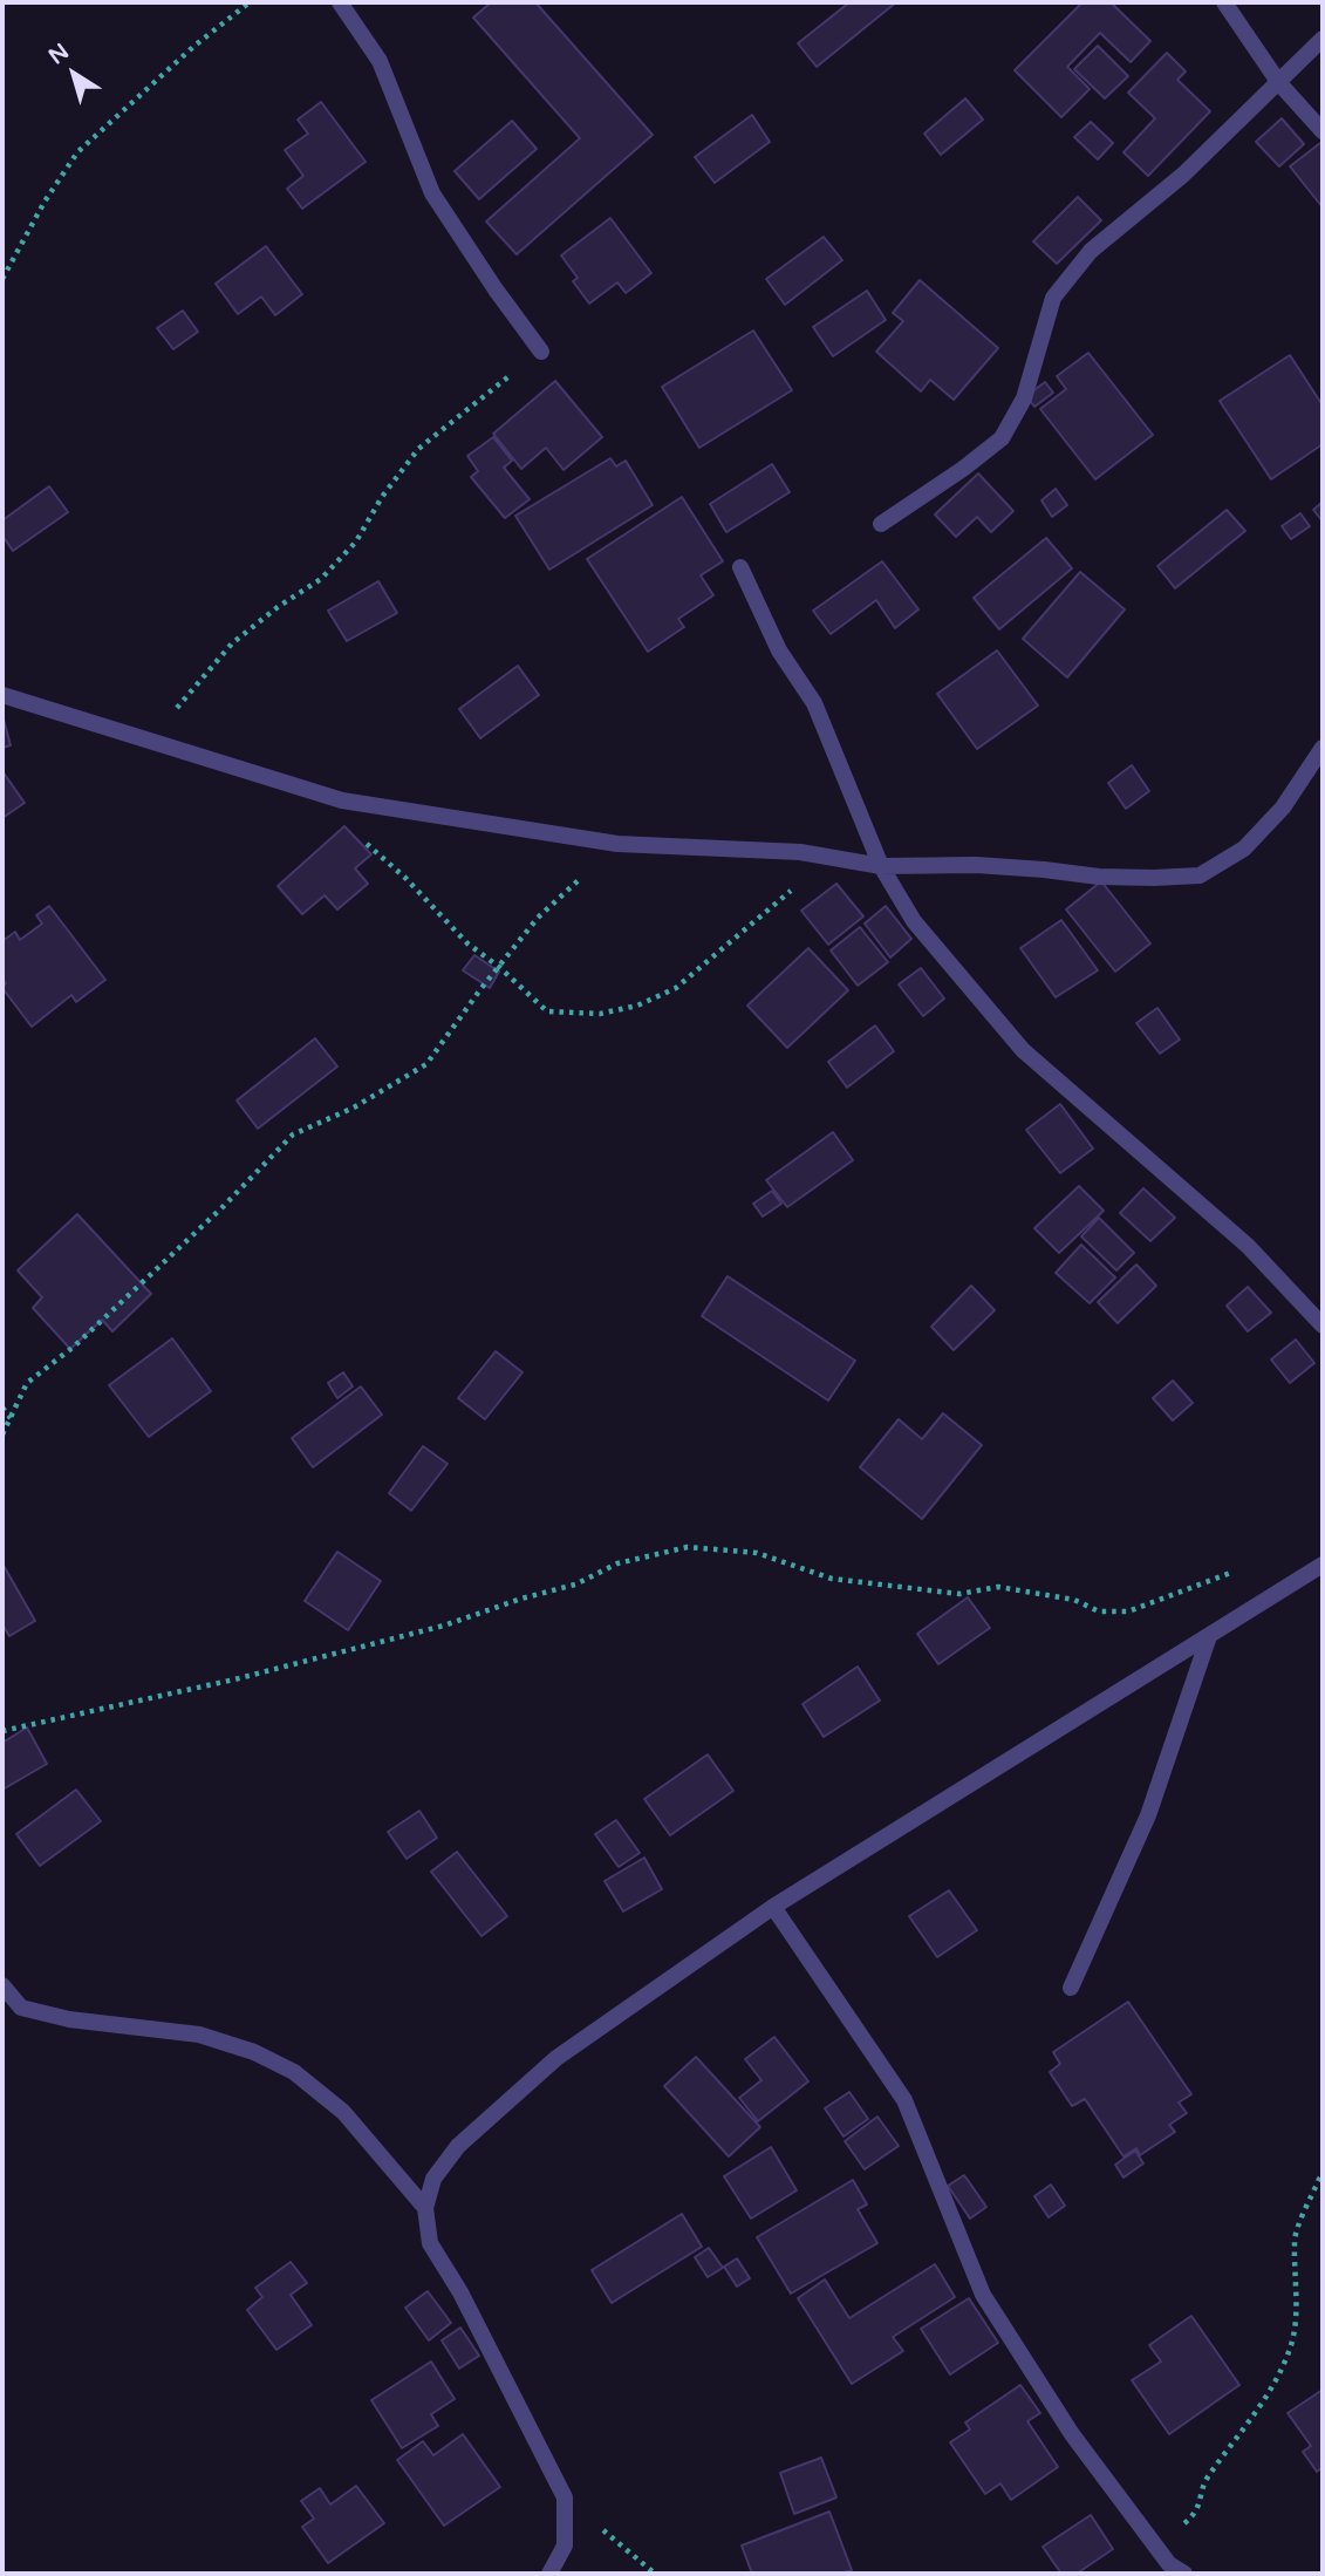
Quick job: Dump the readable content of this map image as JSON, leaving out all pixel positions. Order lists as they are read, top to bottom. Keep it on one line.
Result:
{"north":"top left"}
